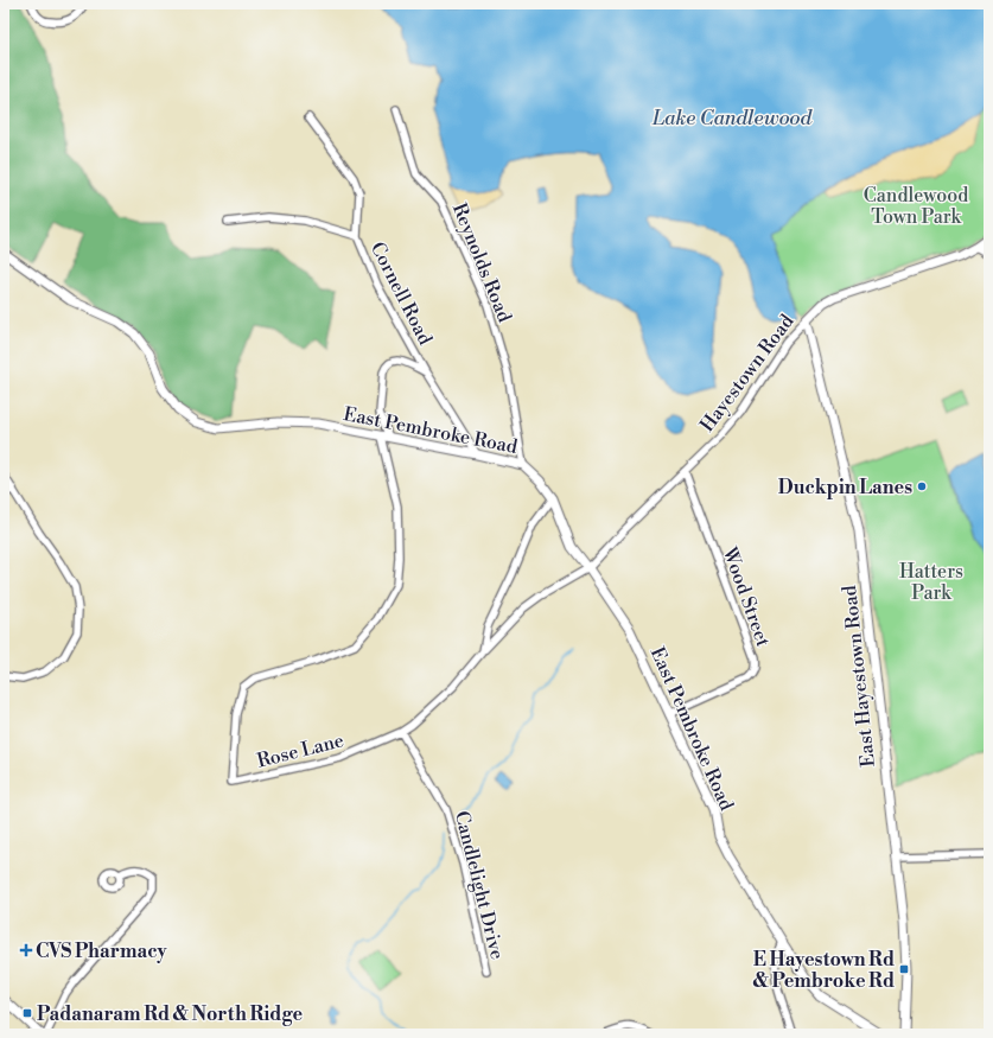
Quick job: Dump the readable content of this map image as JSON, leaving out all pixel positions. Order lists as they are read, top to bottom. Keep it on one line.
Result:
{"streets":{"street":["Reynolds Road","Cornell Road","Hayestown Road","East Pembroke Road","Wood Street","East Hayestown Road","Rose Lane","Candlelight Drive"]},"crossings":[["Reynolds Road","East Pembroke Road"],["Cornell Road","East Pembroke Road"],["Hayestown Road","East Pembroke Road"],["Hayestown Road","Wood Street"],["Hayestown Road","East Hayestown Road"],["Hayestown Road","Rose Lane"],["East Pembroke Road","Wood Street"],["East Pembroke Road","Rose Lane"],["Rose Lane","Candlelight Drive"]],"water":["Lake Candlewood"],"parks":["Candlewood Town Park","Hatters Park"],"places":{"other":["Duckpin Lanes"],"health":["CVS Pharmacy"],"transit":["E Hayestown Rd & Pembroke Rd","Padanaram Rd & North Ridge"]}}
